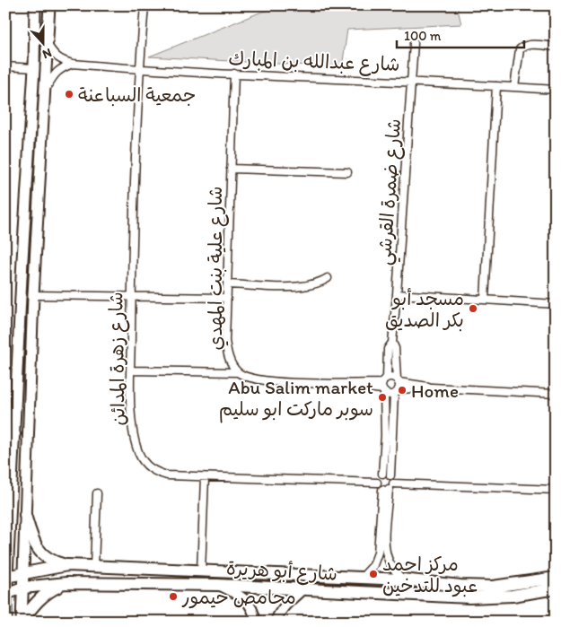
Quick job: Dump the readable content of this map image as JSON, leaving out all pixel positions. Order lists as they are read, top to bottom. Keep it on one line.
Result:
{"streets":{"highway":["شارع أبو هريرة"],"street":["شارع عبدالله بن المبارك","شارع ضمرة القرشي","شارع علية بنت المهدي","شارع زهرة المدائن"]},"crossings":[["شارع عبدالله بن المبارك","شارع ضمرة القرشي"],["شارع عبدالله بن المبارك","شارع علية بنت المهدي"],["شارع عبدالله بن المبارك","شارع زهرة المدائن"],["شارع ضمرة القرشي","شارع علية بنت المهدي"]],"places":["جمعية السباعنة","مسجد أبو بكر الصديق","Home","Abu Salim market سوبر ماركت ابو سليم","مركز احمد عبود للتدخين","محامص حيمور"],"scale_bar":"100 m","north":"bottom"}
